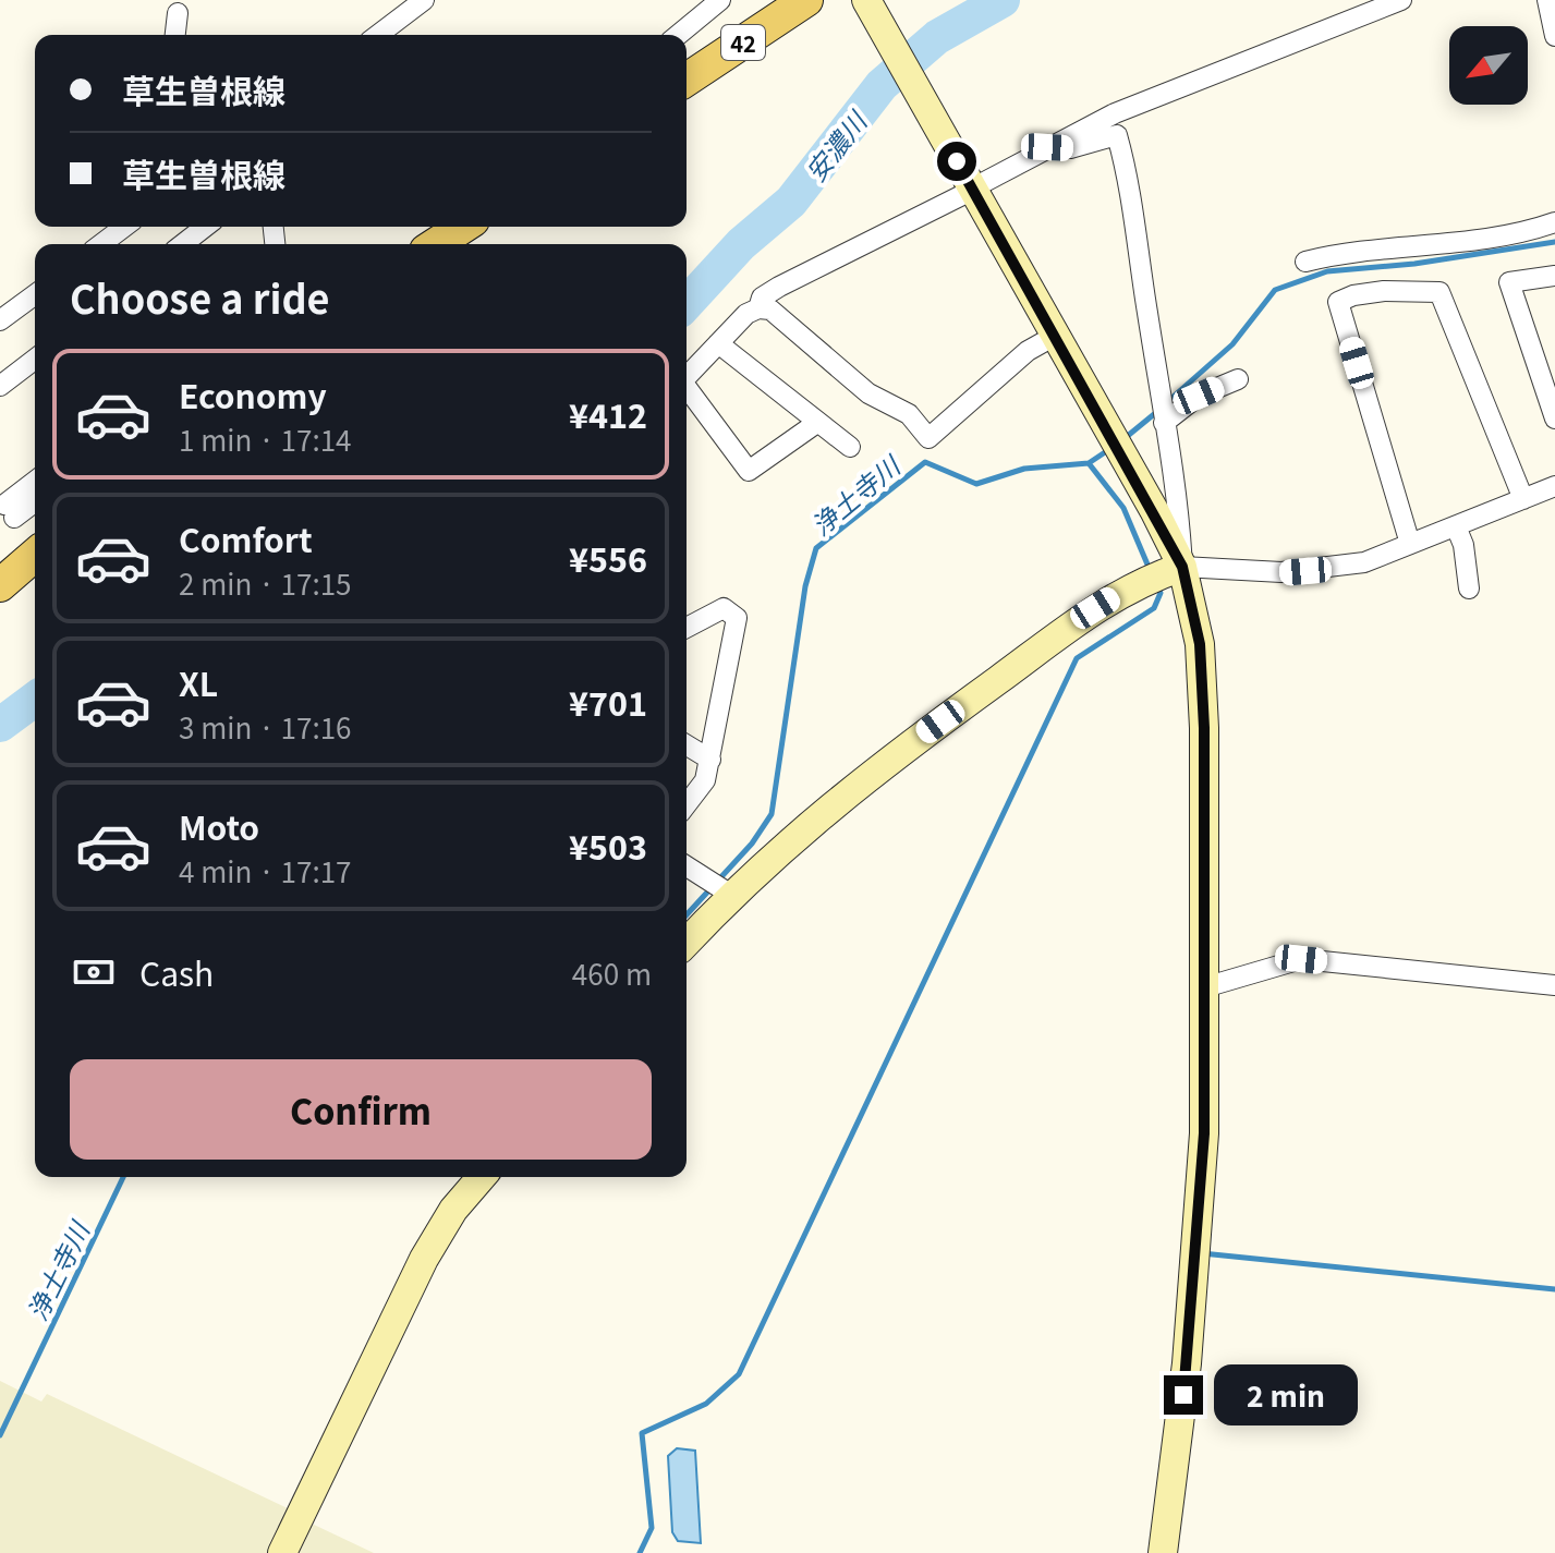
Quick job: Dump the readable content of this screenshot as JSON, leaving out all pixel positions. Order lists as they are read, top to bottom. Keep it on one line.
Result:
{"streets":{"main road":["42"]},"water":["安濃川","浄土寺川"],"north":"bottom left","page":{"banner":["草生曽根線","草生曽根線"],"heading":"Choose a ride","list":[{"name":"Economy","note":"1 min · 17:14","value":"¥412"},{"name":"Comfort","note":"2 min · 17:15","value":"¥556"},{"name":"XL","note":"3 min · 17:16","value":"¥701"},{"name":"Moto","note":"4 min · 17:17","value":"¥503"}],"pay":["Cash","460 m"],"buttons":"Confirm","bubble":"2 min"}}
